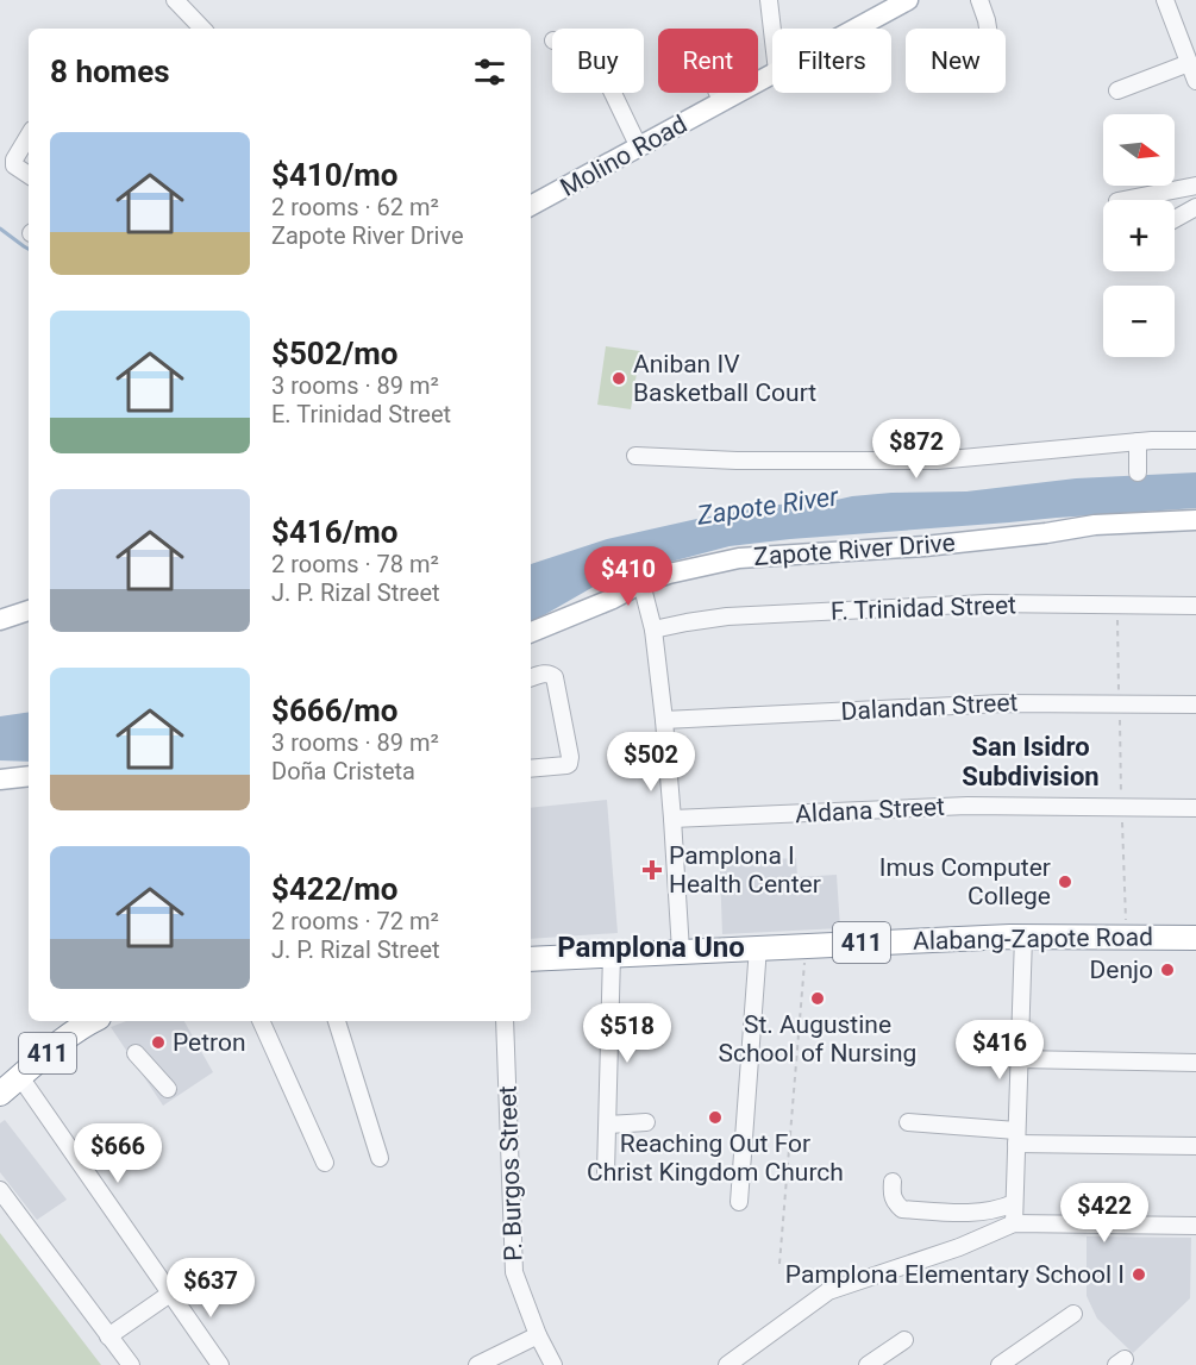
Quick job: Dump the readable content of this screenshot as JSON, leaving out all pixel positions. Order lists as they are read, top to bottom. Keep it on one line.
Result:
{"streets":{"highway":["Alabang-Zapote Road","411"],"main road":["Molino Road","Zapote River Drive"],"street":["F. Trinidad Street","Dalandan Street","Aldana Street","P. Burgos Street"]},"districts":["San Isidro Subdivision","Pamplona Uno"],"water":["Zapote River"],"places":{"other":["Aniban IV Basketball Court","Imus Computer College","Denjo","St. Augustine School of Nursing","Petron","Reaching Out For Christ Kingdom Church","Pamplona Elementary School I"],"health":["Pamplona I Health Center"]},"north":"right","page":{"chip":["Buy","Rent","Filters","New"],"heading":"8 homes","map_buttons":["+","−"],"list":[{"name":"$410/mo","note":"2 rooms · 62 m² · Zapote River Drive"},{"name":"$502/mo","note":"3 rooms · 89 m² · E. Trinidad Street"},{"name":"$416/mo","note":"2 rooms · 78 m² · J. P. Rizal Street"},{"name":"$666/mo","note":"3 rooms · 89 m² · Doña Cristeta"},{"name":"$422/mo","note":"2 rooms · 72 m² · J. P. Rizal Street"}],"price":["$872","$410","$502","$518","$416","$666","$422","$637"]}}
